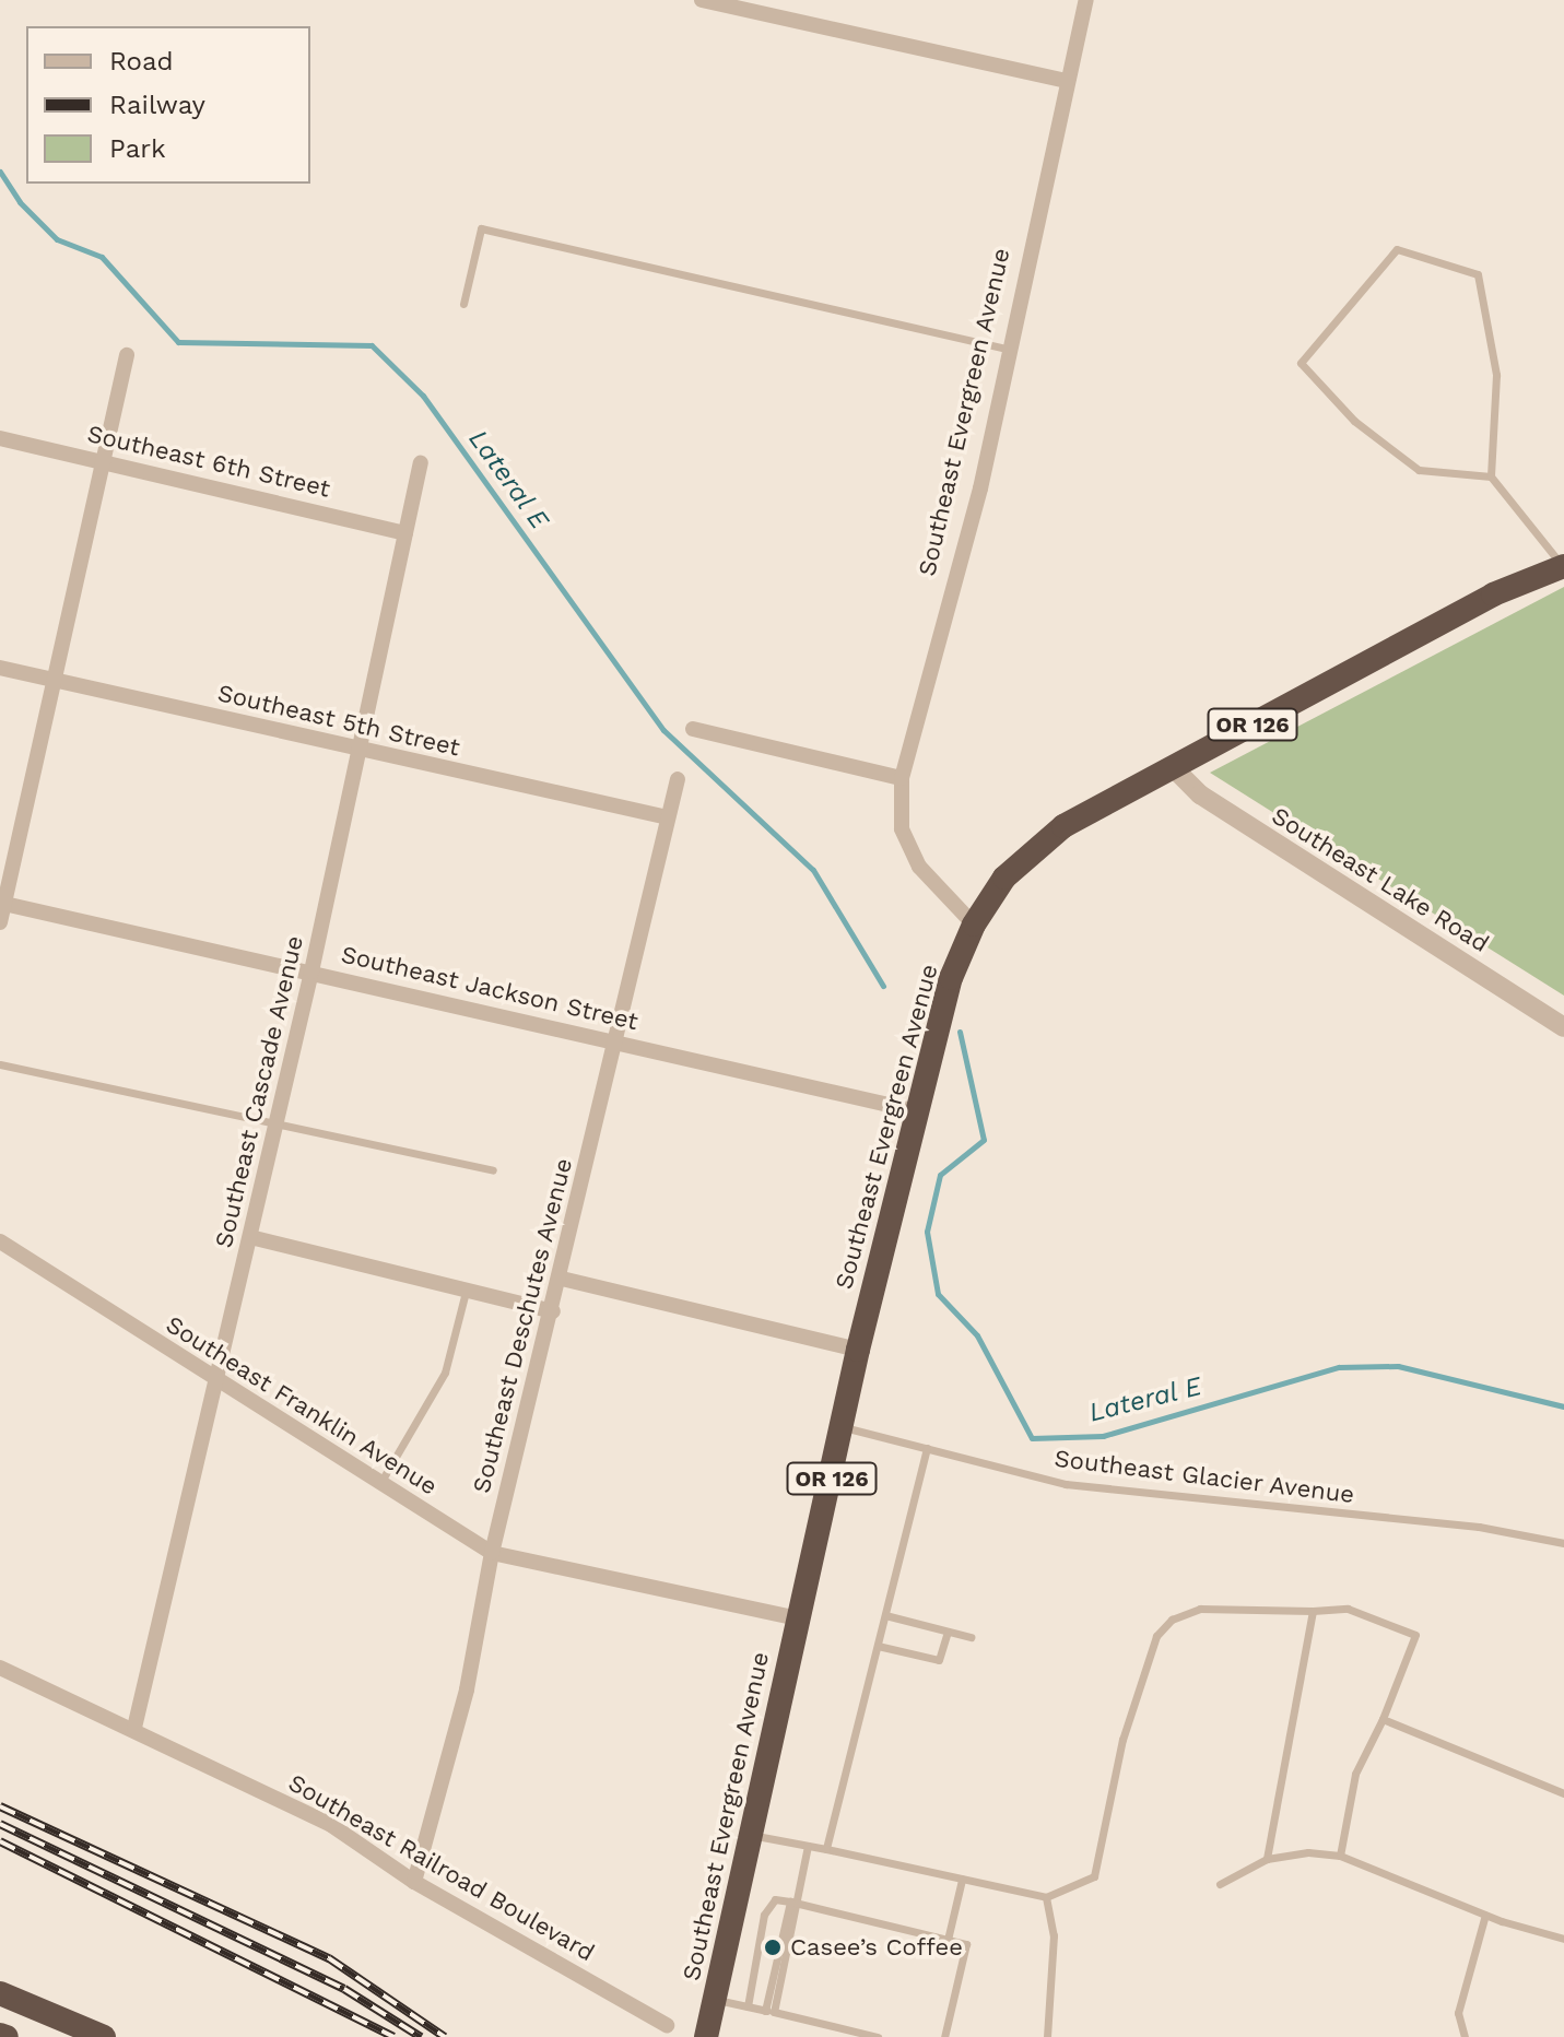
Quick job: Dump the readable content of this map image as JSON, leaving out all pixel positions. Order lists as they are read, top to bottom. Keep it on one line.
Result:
{"streets":{"highway":["Southeast Evergreen Avenue","OR 126"],"street":["Southeast 6th Street","Southeast 5th Street","Southeast Lake Road","Southeast Jackson Street","Southeast Cascade Avenue","Southeast Deschutes Avenue","Southeast Franklin Avenue","Southeast Railroad Boulevard"],"lane":["Southeast Glacier Avenue"]},"crossings":[["Southeast Evergreen Avenue","OR 126"],["Southeast Evergreen Avenue","Southeast Jackson Street"],["Southeast Evergreen Avenue","Southeast Franklin Avenue"],["Southeast Evergreen Avenue","Southeast Glacier Avenue"],["Southeast 6th Street","Southeast Cascade Avenue"],["Southeast 5th Street","Southeast Cascade Avenue"],["Southeast 5th Street","Southeast Deschutes Avenue"],["OR 126","Southeast Lake Road"],["Southeast Jackson Street","Southeast Cascade Avenue"],["Southeast Jackson Street","Southeast Deschutes Avenue"],["Southeast Cascade Avenue","Southeast Franklin Avenue"],["Southeast Cascade Avenue","Southeast Railroad Boulevard"],["Southeast Deschutes Avenue","Southeast Franklin Avenue"],["Southeast Deschutes Avenue","Southeast Railroad Boulevard"]],"water":["Lateral E"],"places":["Casee’s Coffee"],"legend":["Road","Railway","Park"]}
